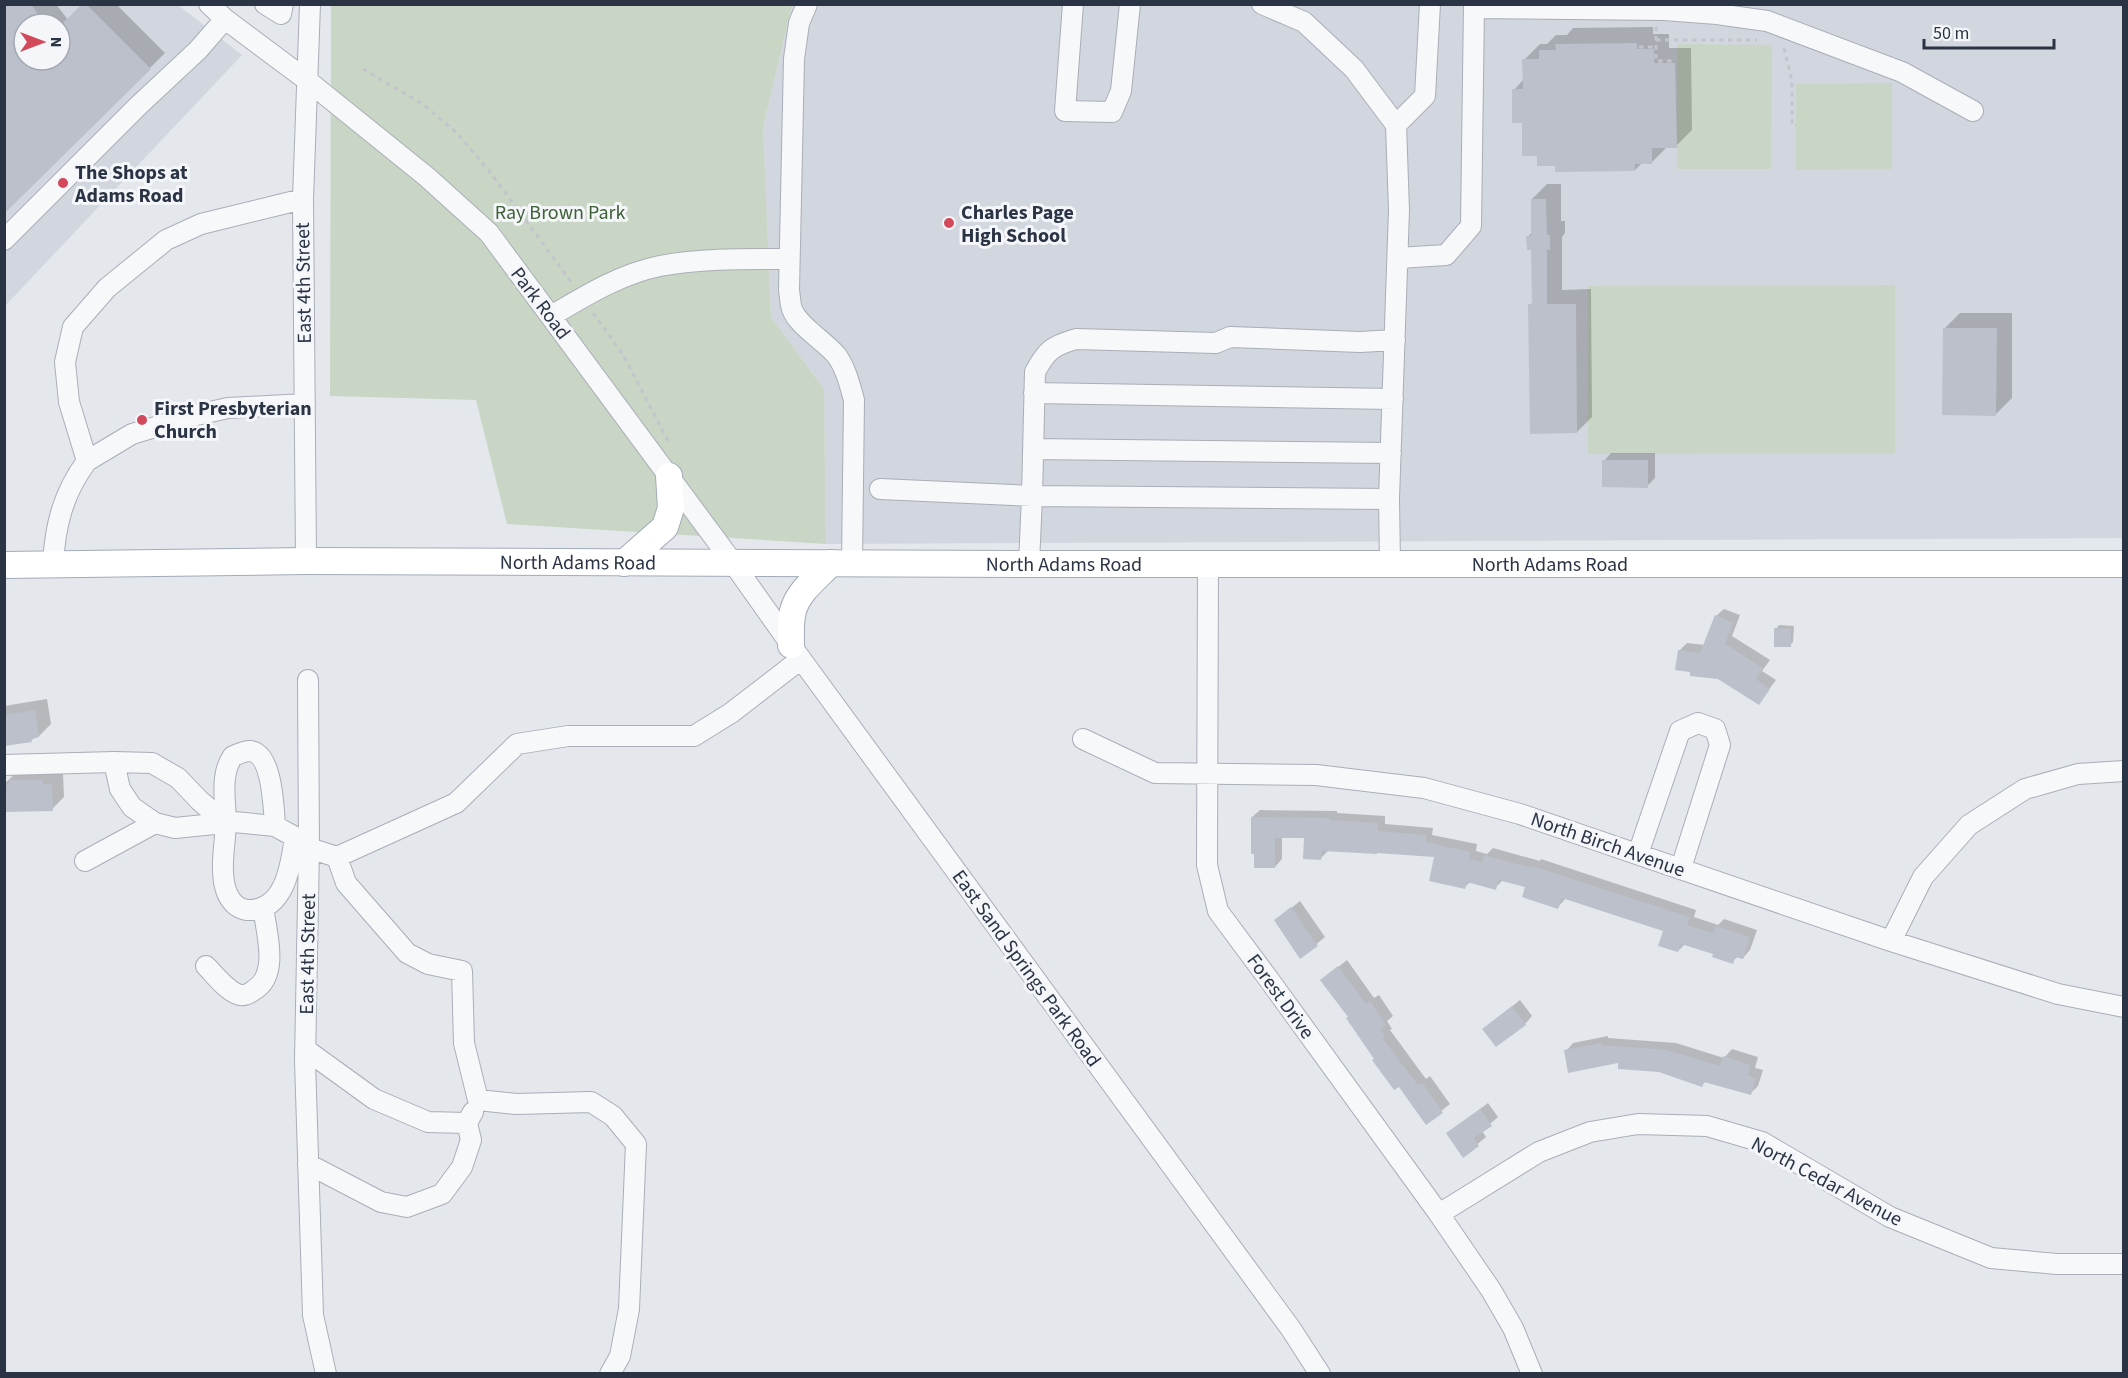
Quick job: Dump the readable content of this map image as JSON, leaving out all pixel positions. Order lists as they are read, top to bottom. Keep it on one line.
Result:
{"streets":{"main road":["North Adams Road"],"street":["East 4th Street","Park Road","North Birch Avenue","East Sand Springs Park Road","Forest Drive","North Cedar Avenue"]},"crossings":[["East 4th Street","Park Road"],["East 4th Street","North Adams Road"],["Park Road","North Adams Road"],["Park Road","East Sand Springs Park Road"],["North Adams Road","East Sand Springs Park Road"],["North Adams Road","Forest Drive"],["North Birch Avenue","Forest Drive"],["Forest Drive","North Cedar Avenue"]],"parks":["Ray Brown Park"],"places":["The Shops at Adams Road","Charles Page High School","First Presbyterian Church"],"scale_bar":"50 m","north":"right"}
